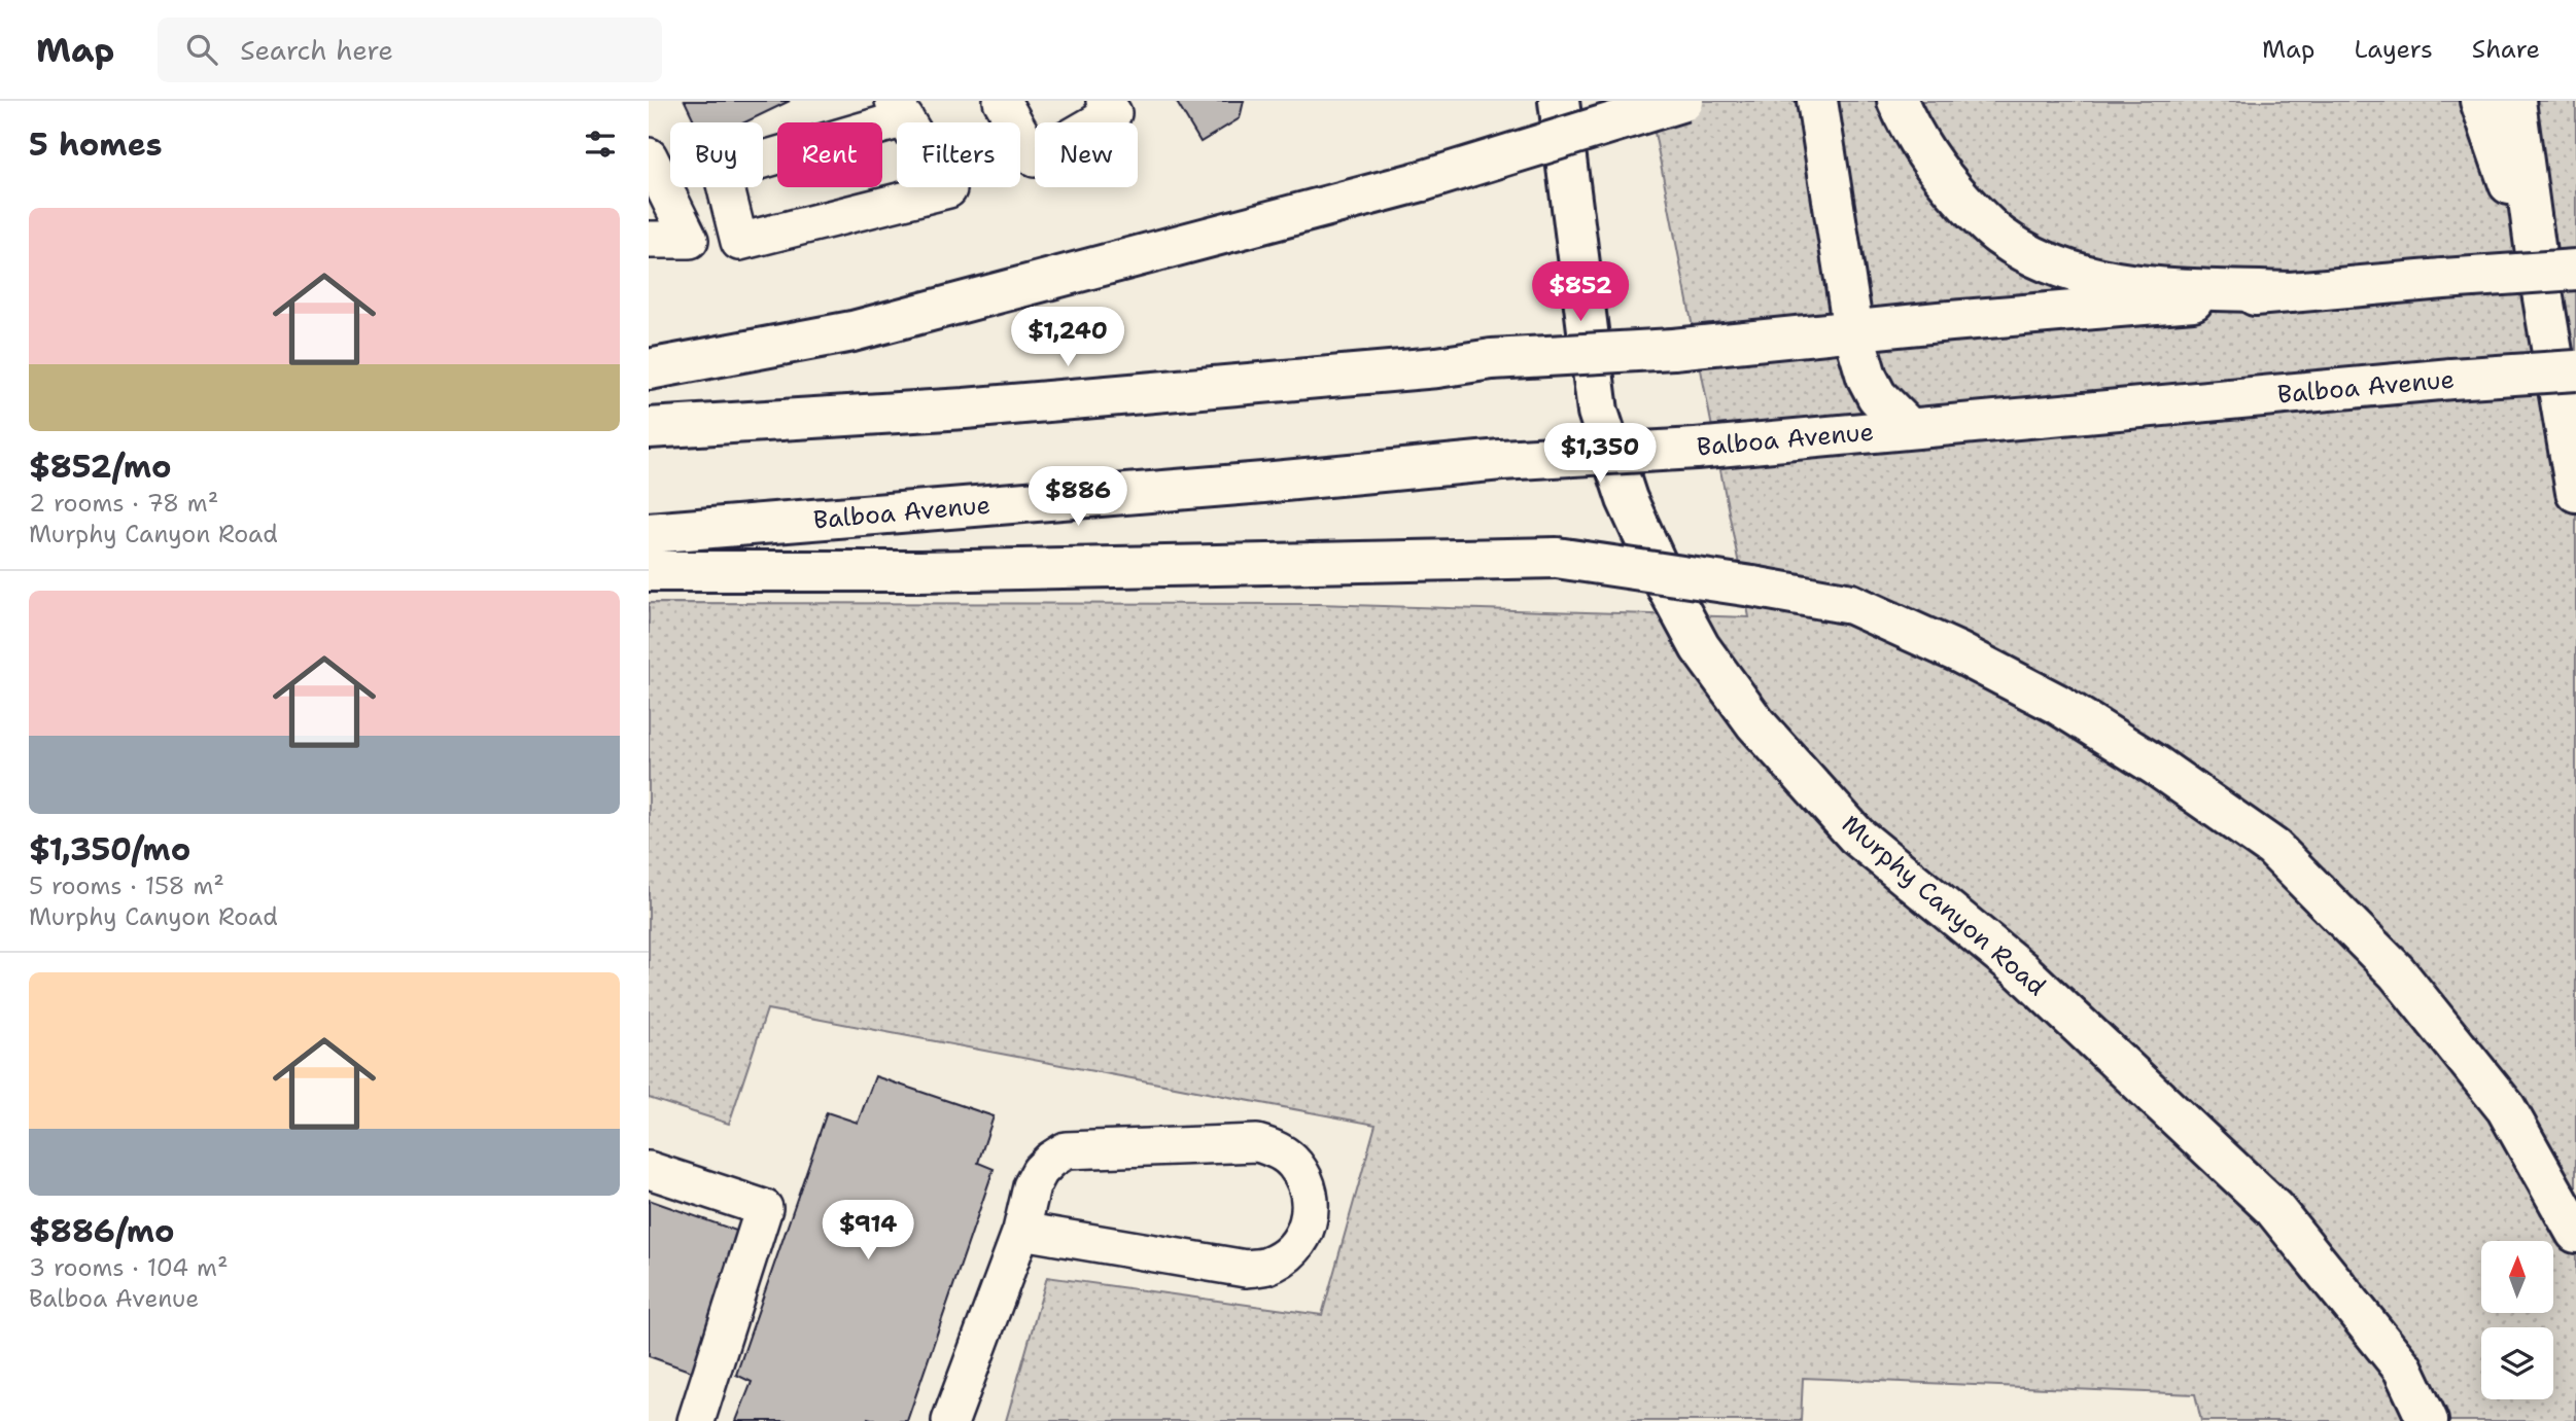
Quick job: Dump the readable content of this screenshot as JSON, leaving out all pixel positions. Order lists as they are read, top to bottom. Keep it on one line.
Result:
{"streets":{"main road":["Balboa Avenue","Murphy Canyon Road"]},"north":"top","page":{"header":"Map","search":"Search here","nav":["Map","Layers","Share"],"heading":"5 homes","chip":["Buy","Rent","Filters","New"],"list":[{"name":"$852/mo","note":"2 rooms · 78 m² · Murphy Canyon Road"},{"name":"$1,350/mo","note":"5 rooms · 158 m² · Murphy Canyon Road"},{"name":"$886/mo","note":"3 rooms · 104 m² · Balboa Avenue"}],"price":["$852","$1,240","$1,350","$886","$914"]}}
